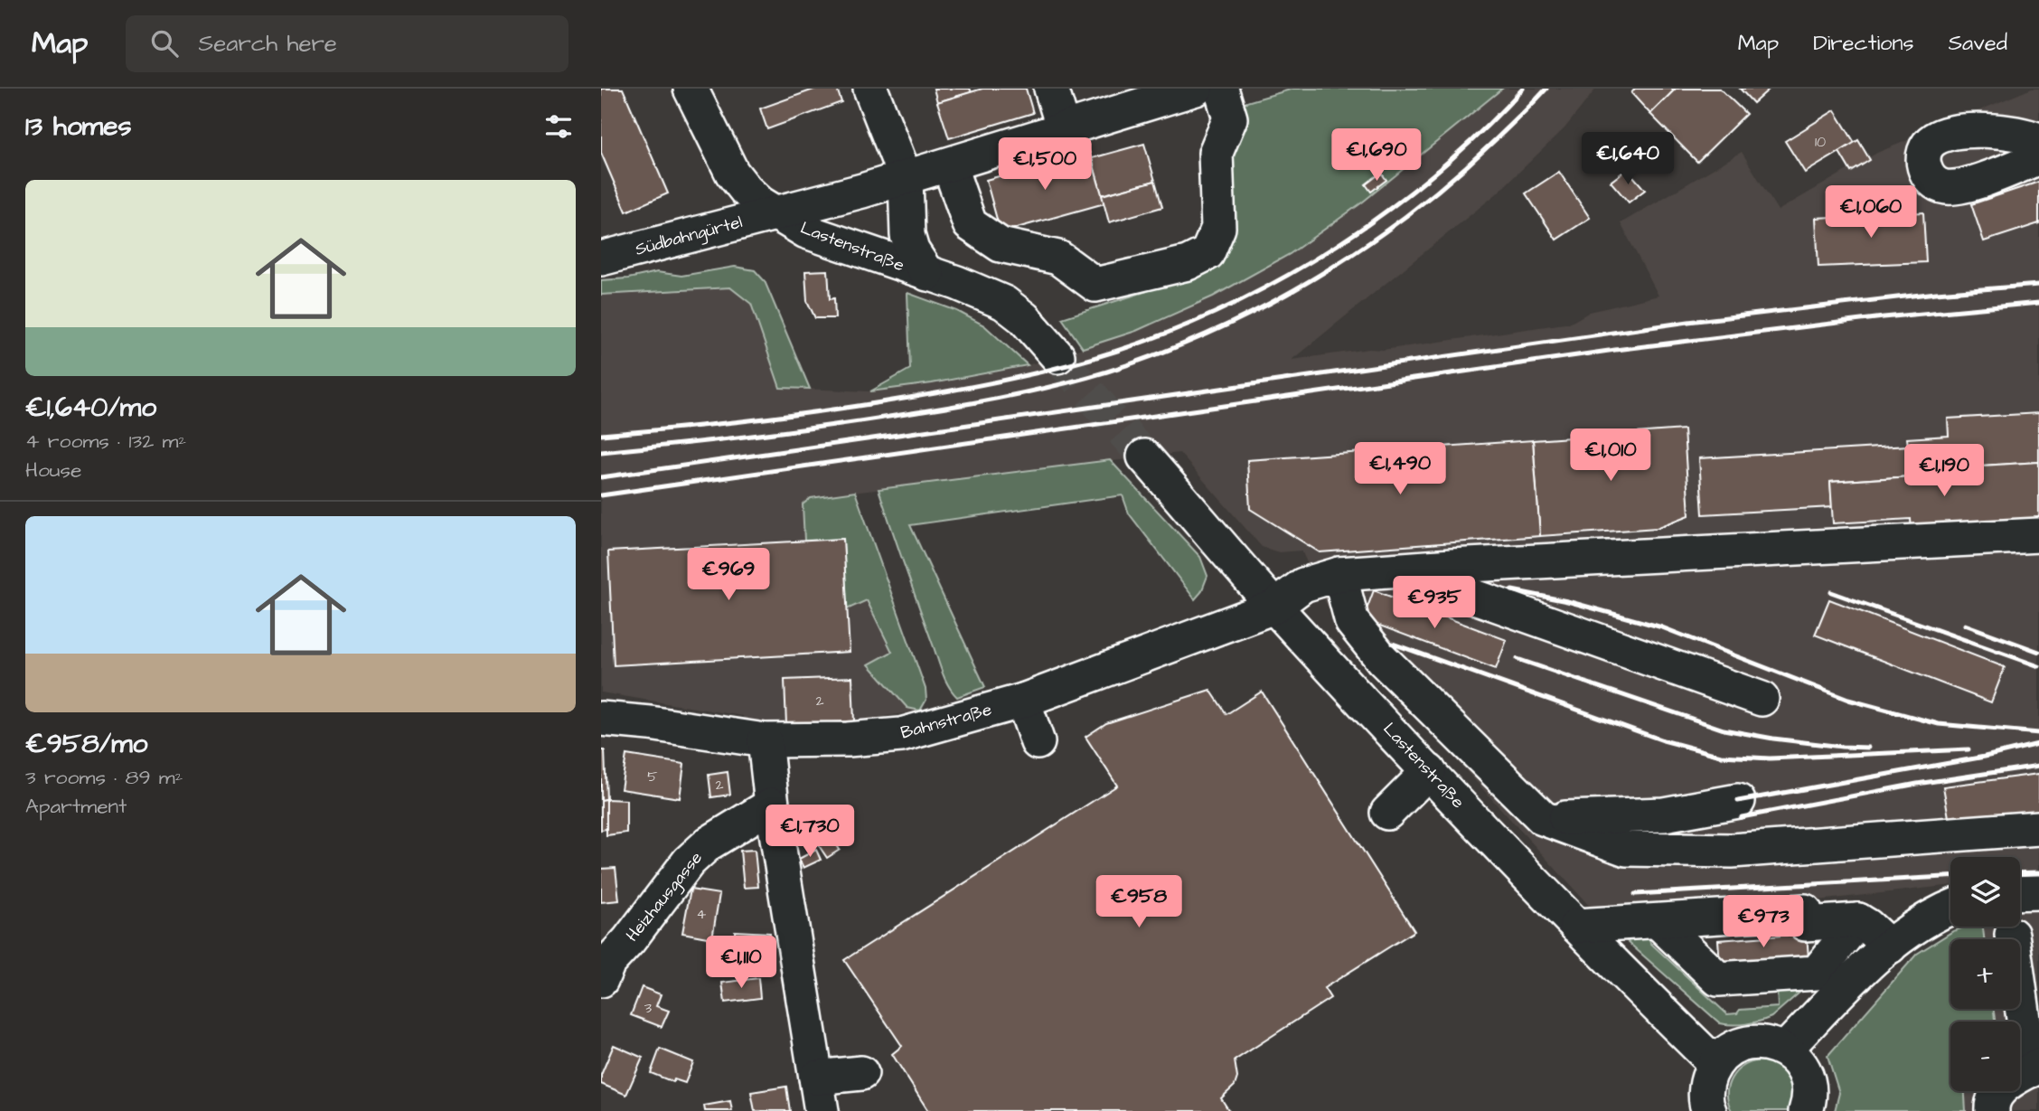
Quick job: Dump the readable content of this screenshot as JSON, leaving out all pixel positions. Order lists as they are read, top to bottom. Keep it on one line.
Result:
{"streets":{"street":["Südbahngürtel","Lastenstraße","Bahnstraße","Heizhausgasse"]},"crossings":[["Südbahngürtel","Lastenstraße"],["Lastenstraße","Bahnstraße"]],"house_numbers":["10","2","5","2","4","3"],"page":{"header":"Map","search":"Search here","nav":["Map","Directions","Saved"],"heading":"13 homes","price":["€1,690","€1,640","€1,500","€1,060","€1,010","€1,490","€1,190","€969","€935","€1,730","€958","€973","€1,110"],"list":[{"name":"€1,640/mo","note":"4 rooms · 132 m² · House"},{"name":"€958/mo","note":"3 rooms · 89 m² · Apartment"}],"map_buttons":["+","−"]}}
